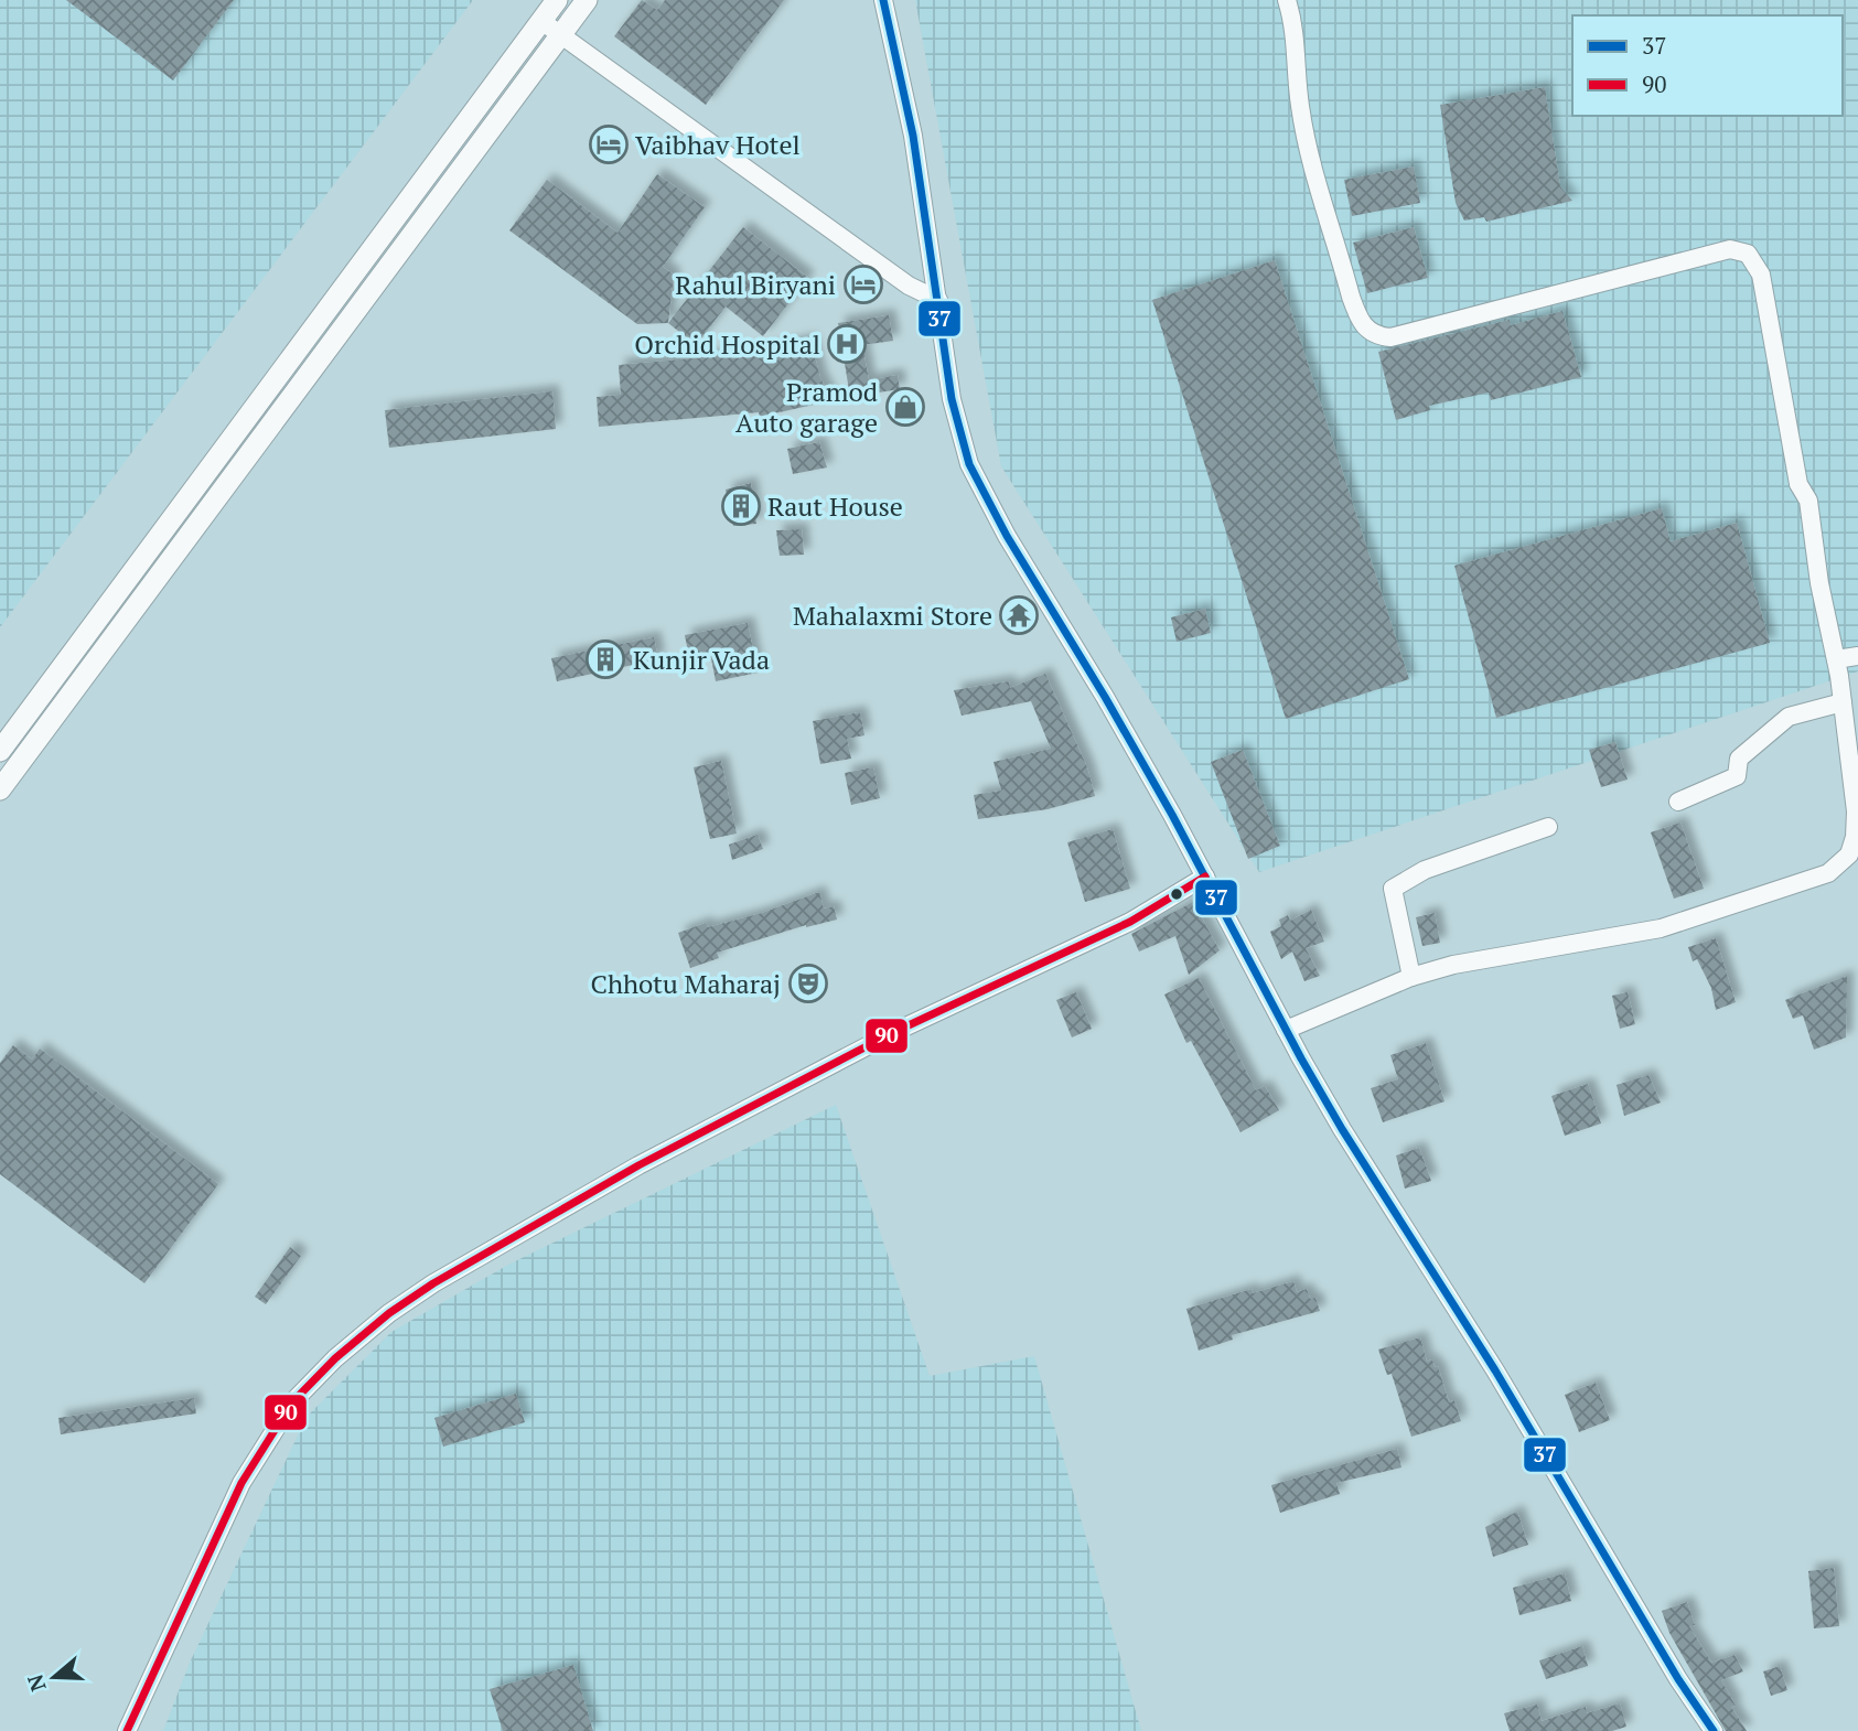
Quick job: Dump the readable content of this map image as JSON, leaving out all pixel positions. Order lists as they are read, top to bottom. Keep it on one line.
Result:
{"places":{"hotel":["Vaibhav Hotel","Rahul Biryani"],"hospital":["Orchid Hospital"],"shop":["Pramod Auto garage"],"building":["Raut House","Kunjir Vada"],"temple":["Mahalaxmi Store"],"theatre":["Chhotu Maharaj"]},"lines":["transit line 37","transit line 90"],"legend":["37","90"],"north":"left"}
